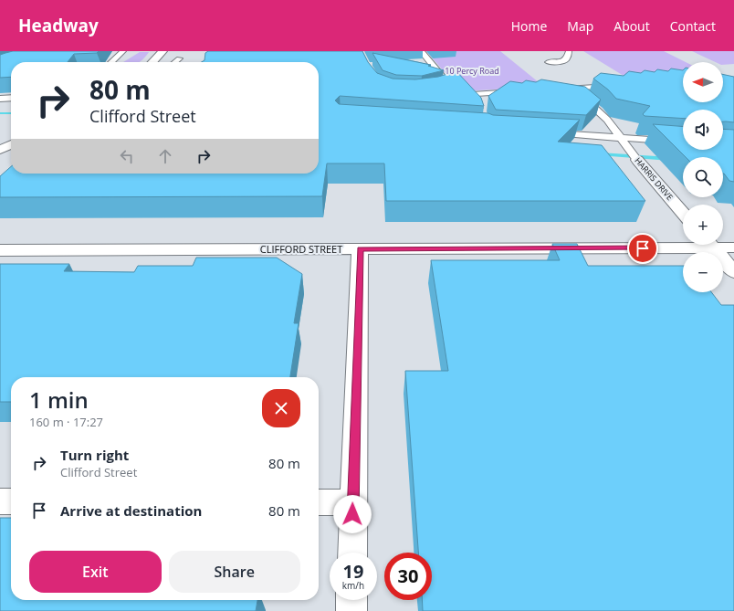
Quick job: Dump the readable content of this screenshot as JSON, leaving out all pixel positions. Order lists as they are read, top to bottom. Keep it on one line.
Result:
{"streets":{"street":["HARRIS DRIVE","CLIFFORD STREET"]},"parks":["10 Percy Road"],"north":"left","page":{"header":"Headway","nav":["Home","Map","About","Contact"],"map_buttons":["+","−"],"turn":["80 m","Clifford Street"],"heading":["1 min","160 m · 17:27"],"list":[{"name":"Turn right","note":"Clifford Street","value":"80 m"},{"name":"Arrive at destination","value":"80 m"}],"buttons":["Exit","Share"],"speed":"19 km/h","limit":"30"}}
